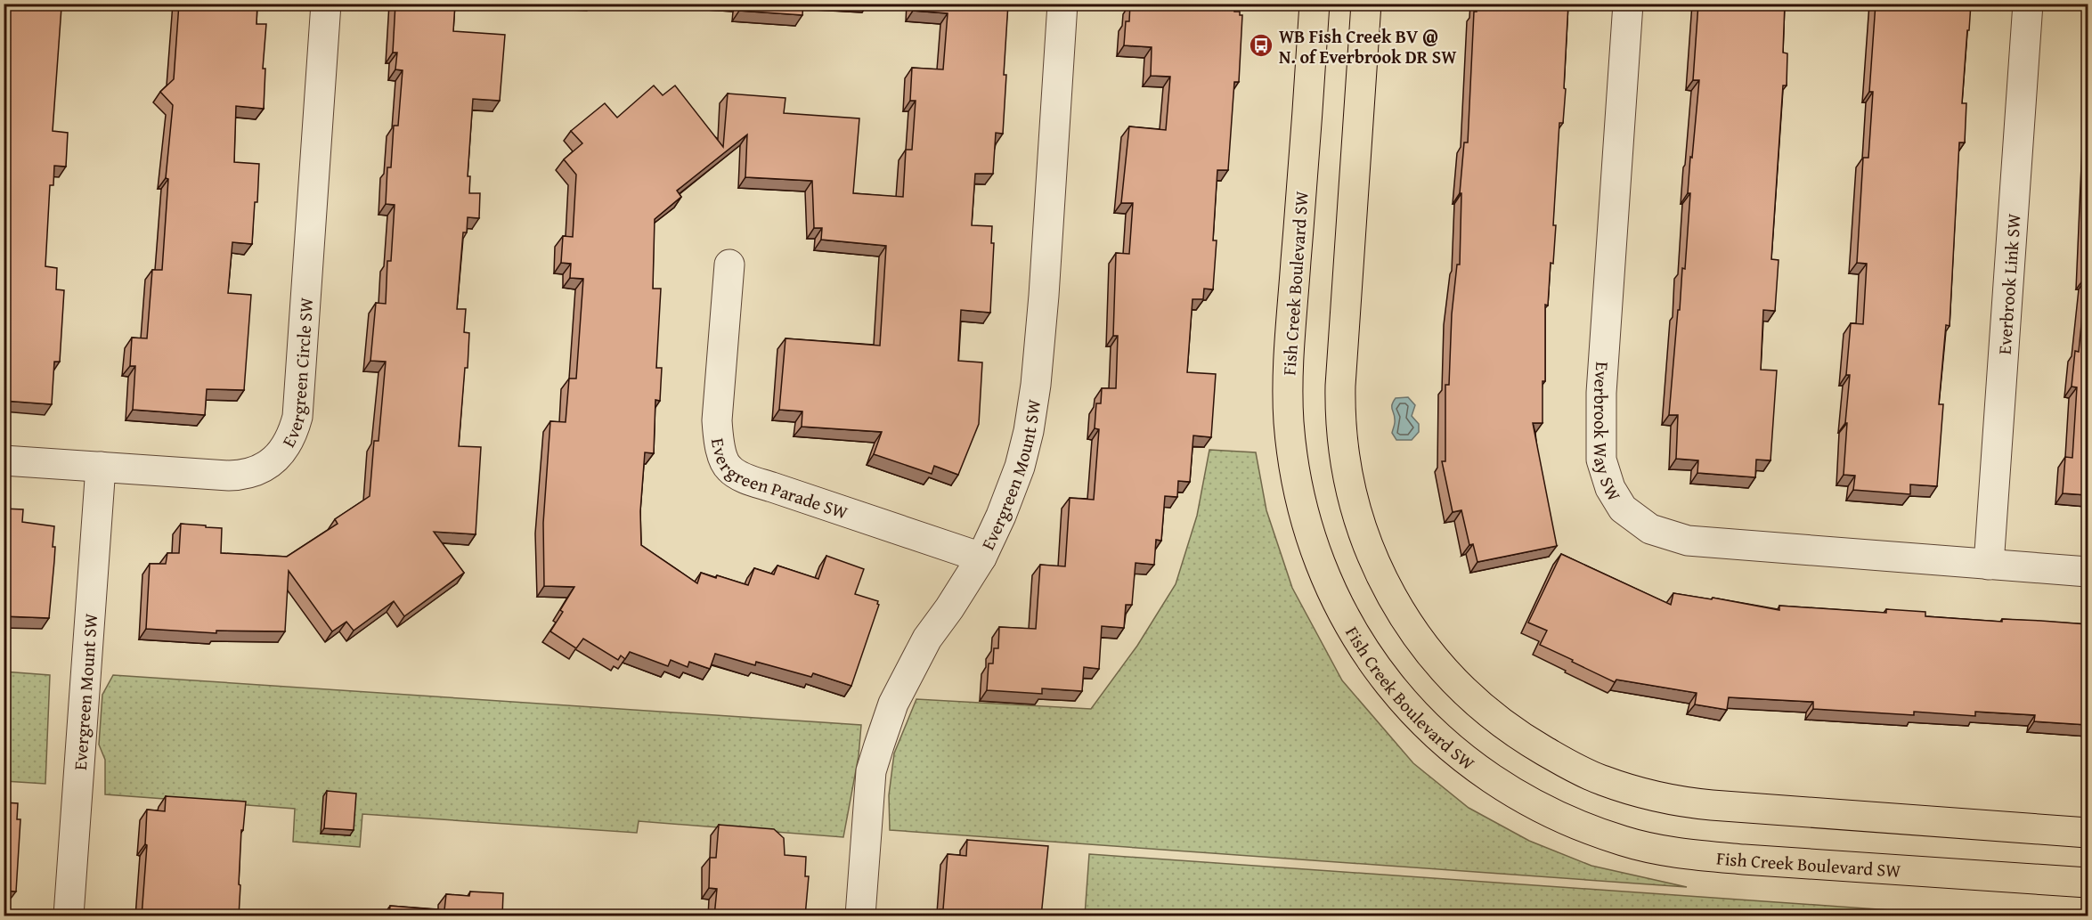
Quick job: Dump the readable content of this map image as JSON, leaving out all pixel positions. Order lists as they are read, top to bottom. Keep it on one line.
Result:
{"streets":{"main road":["Fish Creek Boulevard SW"],"street":["Everbrook Link SW","Evergreen Circle SW","Everbrook Way SW","Evergreen Parade SW","Evergreen Mount SW"]},"crossings":[["Everbrook Link SW","Everbrook Way SW"],["Evergreen Circle SW","Evergreen Mount SW"],["Evergreen Parade SW","Evergreen Mount SW"]],"places":{"bus stop":["WB Fish Creek BV @ N. of Everbrook DR SW"]}}
